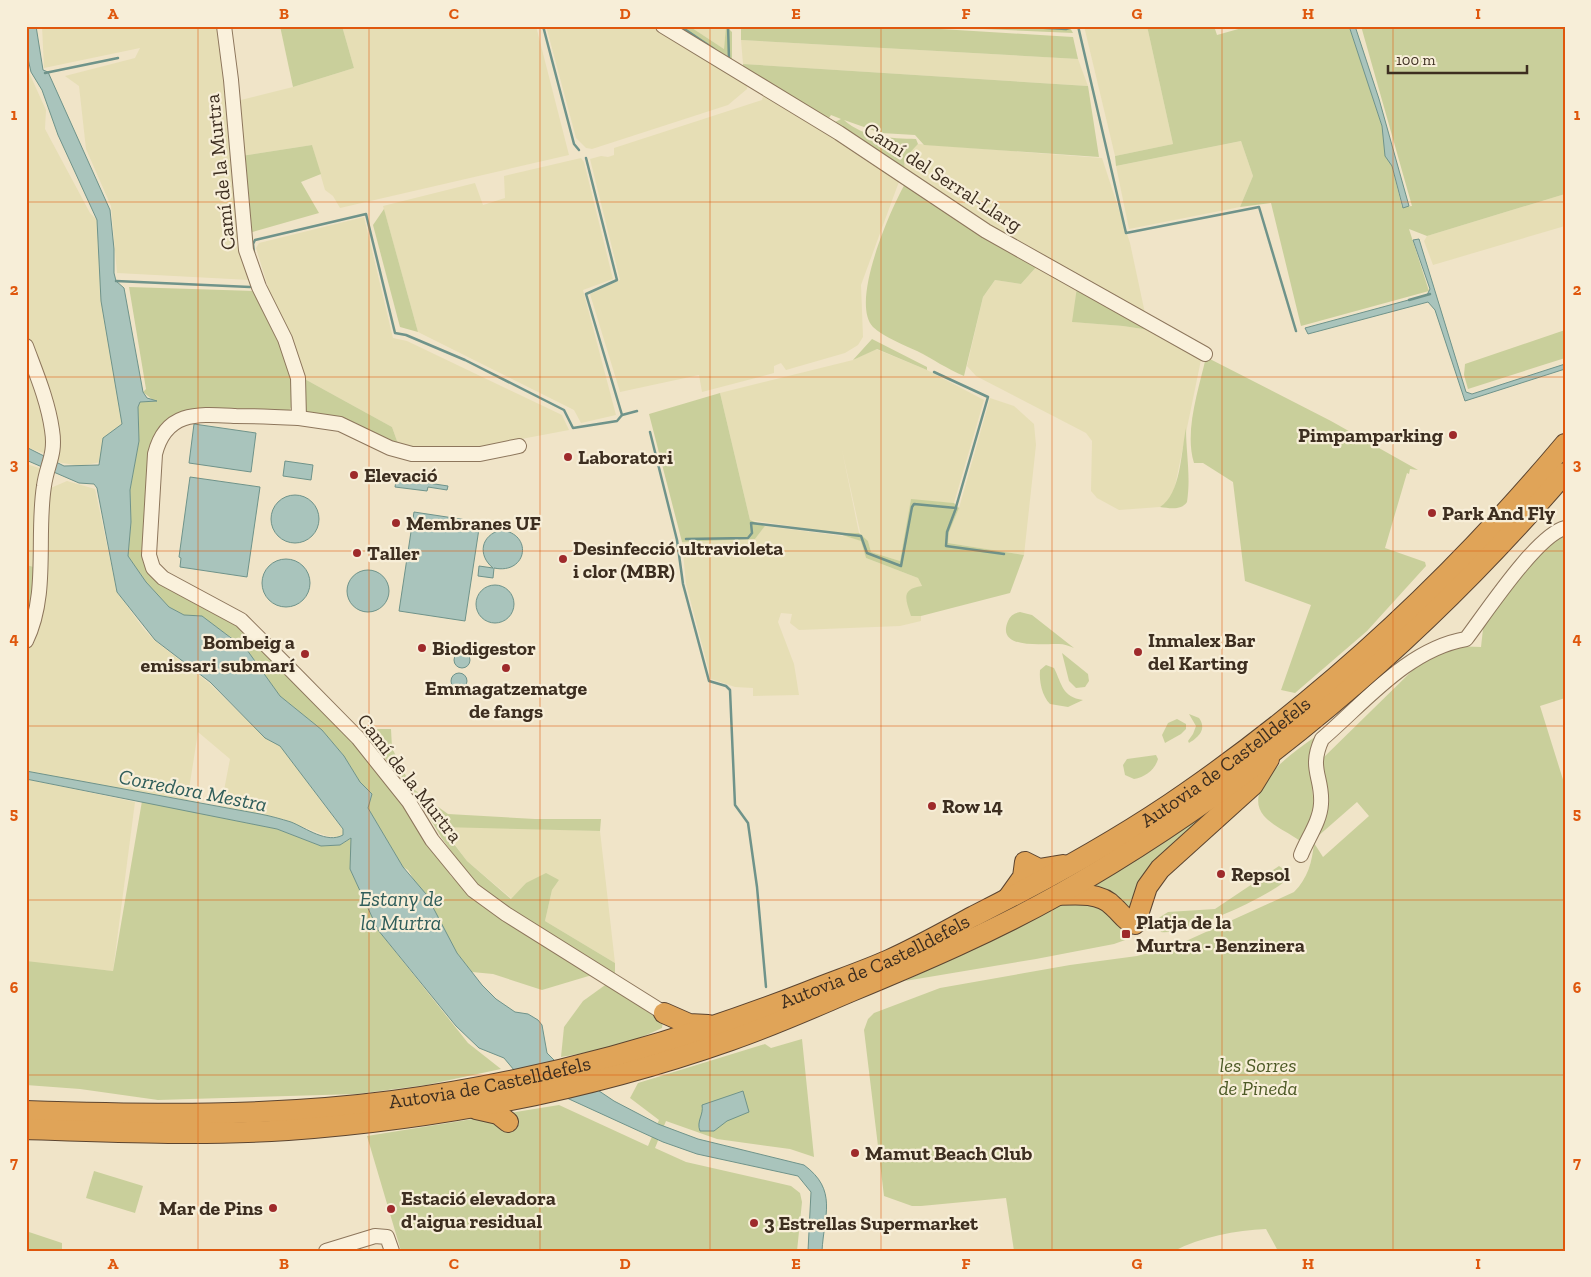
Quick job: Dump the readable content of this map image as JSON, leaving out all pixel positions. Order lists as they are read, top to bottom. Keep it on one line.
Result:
{"streets":{"highway":["Autovia de Castelldefels"],"street":["Camí de la Murtra","Camí del Serral-Llarg"]},"water":["Corredora Mestra","Estany de la Murtra"],"parks":["les Sorres de Pineda"],"places":{"other":["Pimpamparking","Laboratori","Elevació","Park And Fly","Membranes UF","Taller","Desinfecció ultravioleta i clor (MBR)","Biodigestor","Inmalex Bar del Karting","Bombeig a emissari submarí","Emmagatzematge de fangs","Row 14","Repsol","Mamut Beach Club","Mar de Pins","Estació elevadora d'aigua residual","3 Estrellas Supermarket"],"transit":["Platja de la Murtra - Benzinera"]},"scale_bar":"100 m","grid":{"columns":["A","B","C","D","E","F","G","H","I"],"rows":["1","2","3","4","5","6","7"]}}
